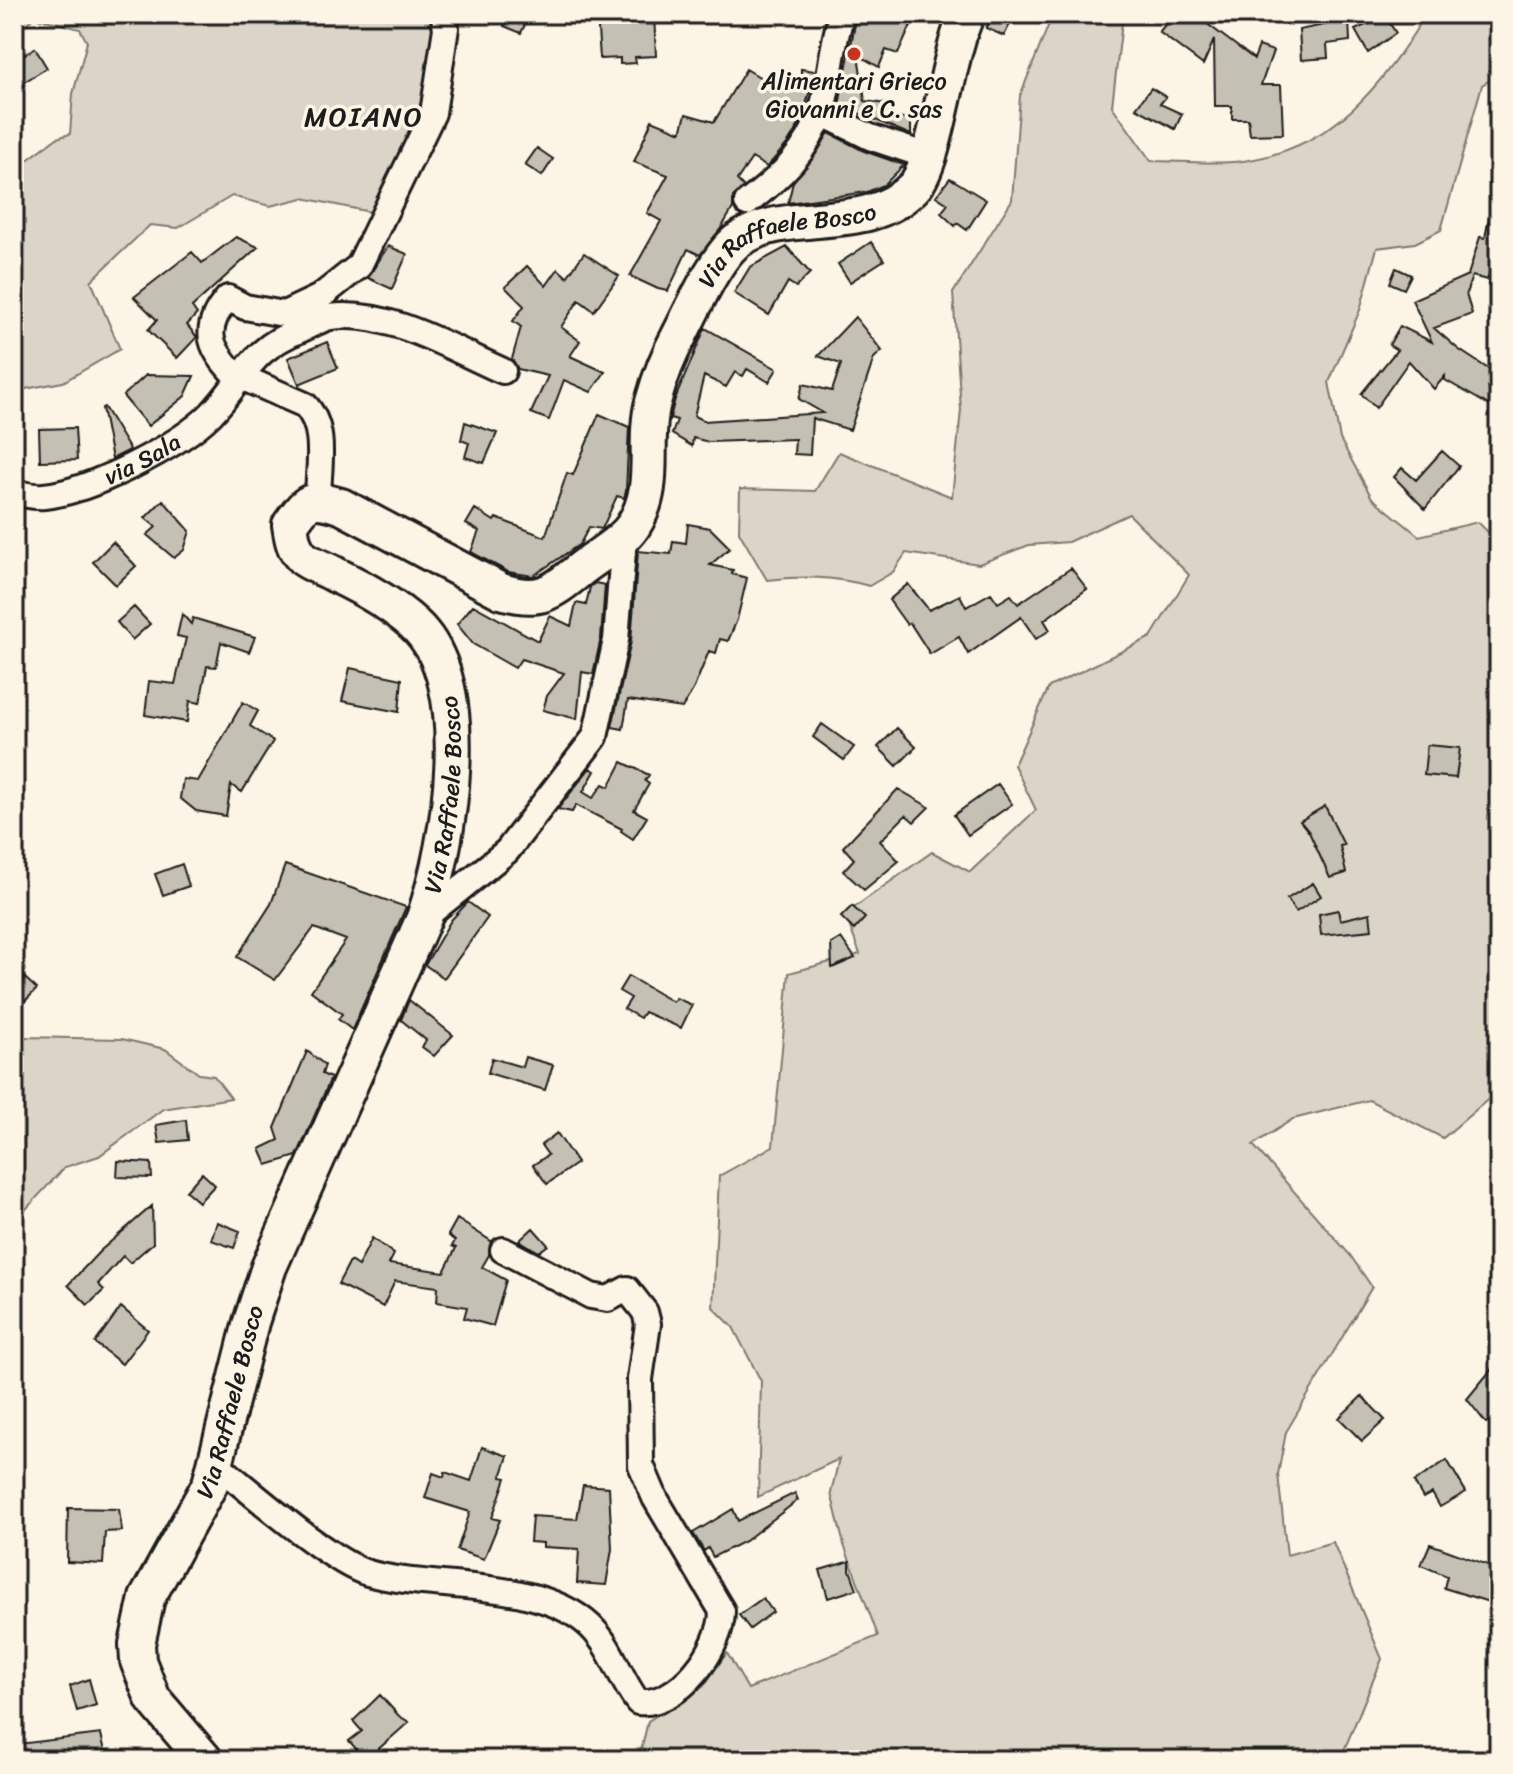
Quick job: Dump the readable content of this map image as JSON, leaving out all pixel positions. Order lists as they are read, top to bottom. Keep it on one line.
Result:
{"streets":{"street":["Via Raffaele Bosco","via Sala"]},"districts":["MOIANO"],"places":["Alimentari Grieco Giovanni e C. sas"]}
